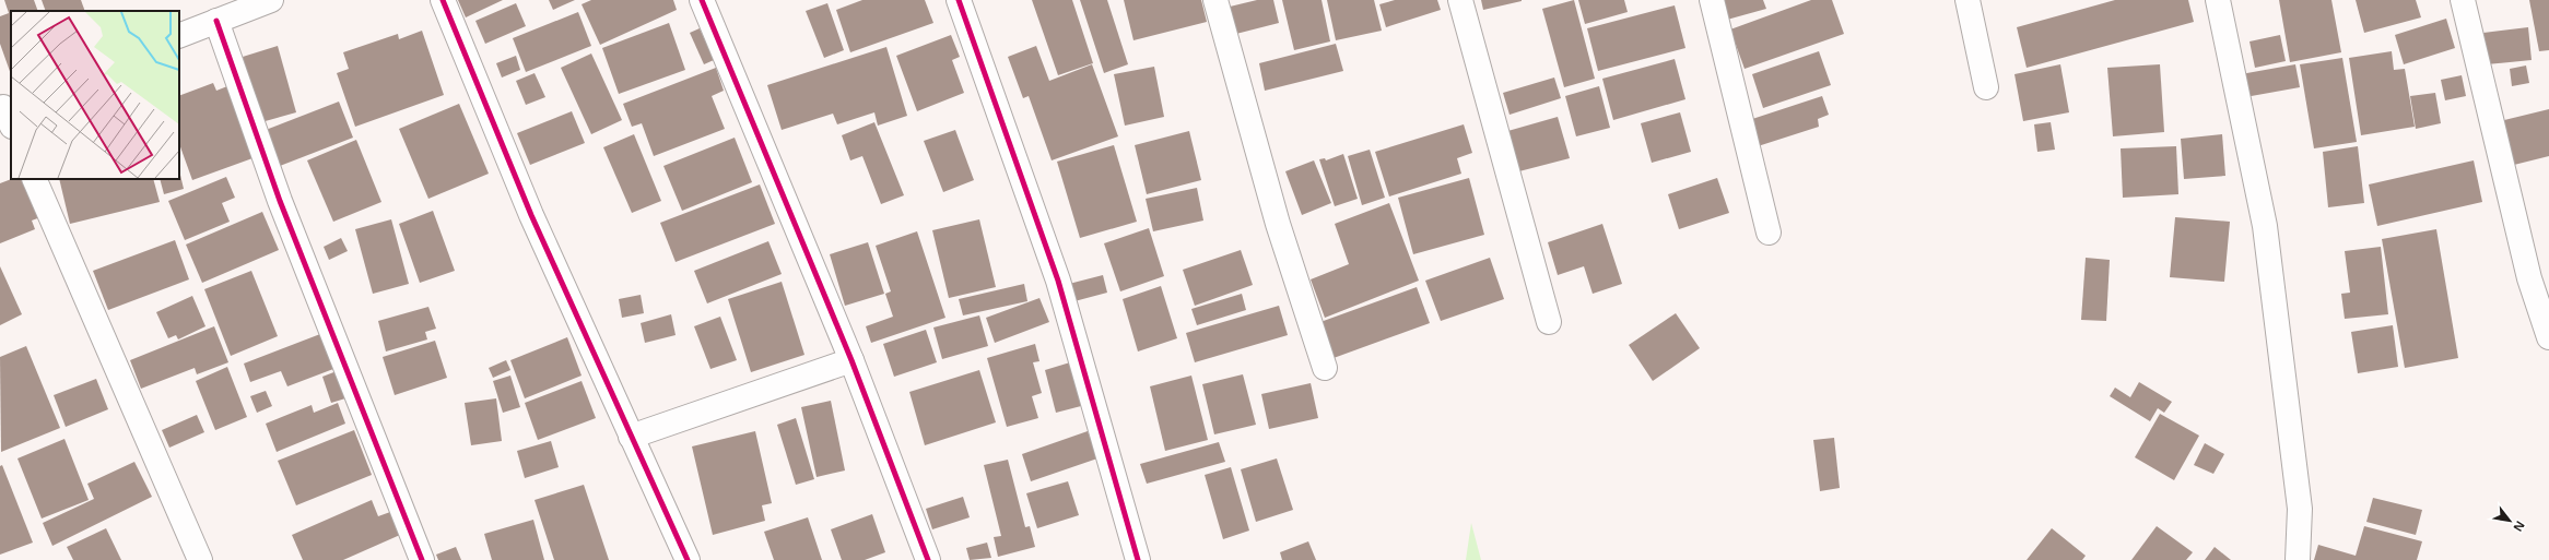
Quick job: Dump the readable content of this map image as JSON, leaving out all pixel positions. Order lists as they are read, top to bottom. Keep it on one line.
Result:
{"north":"bottom right"}
